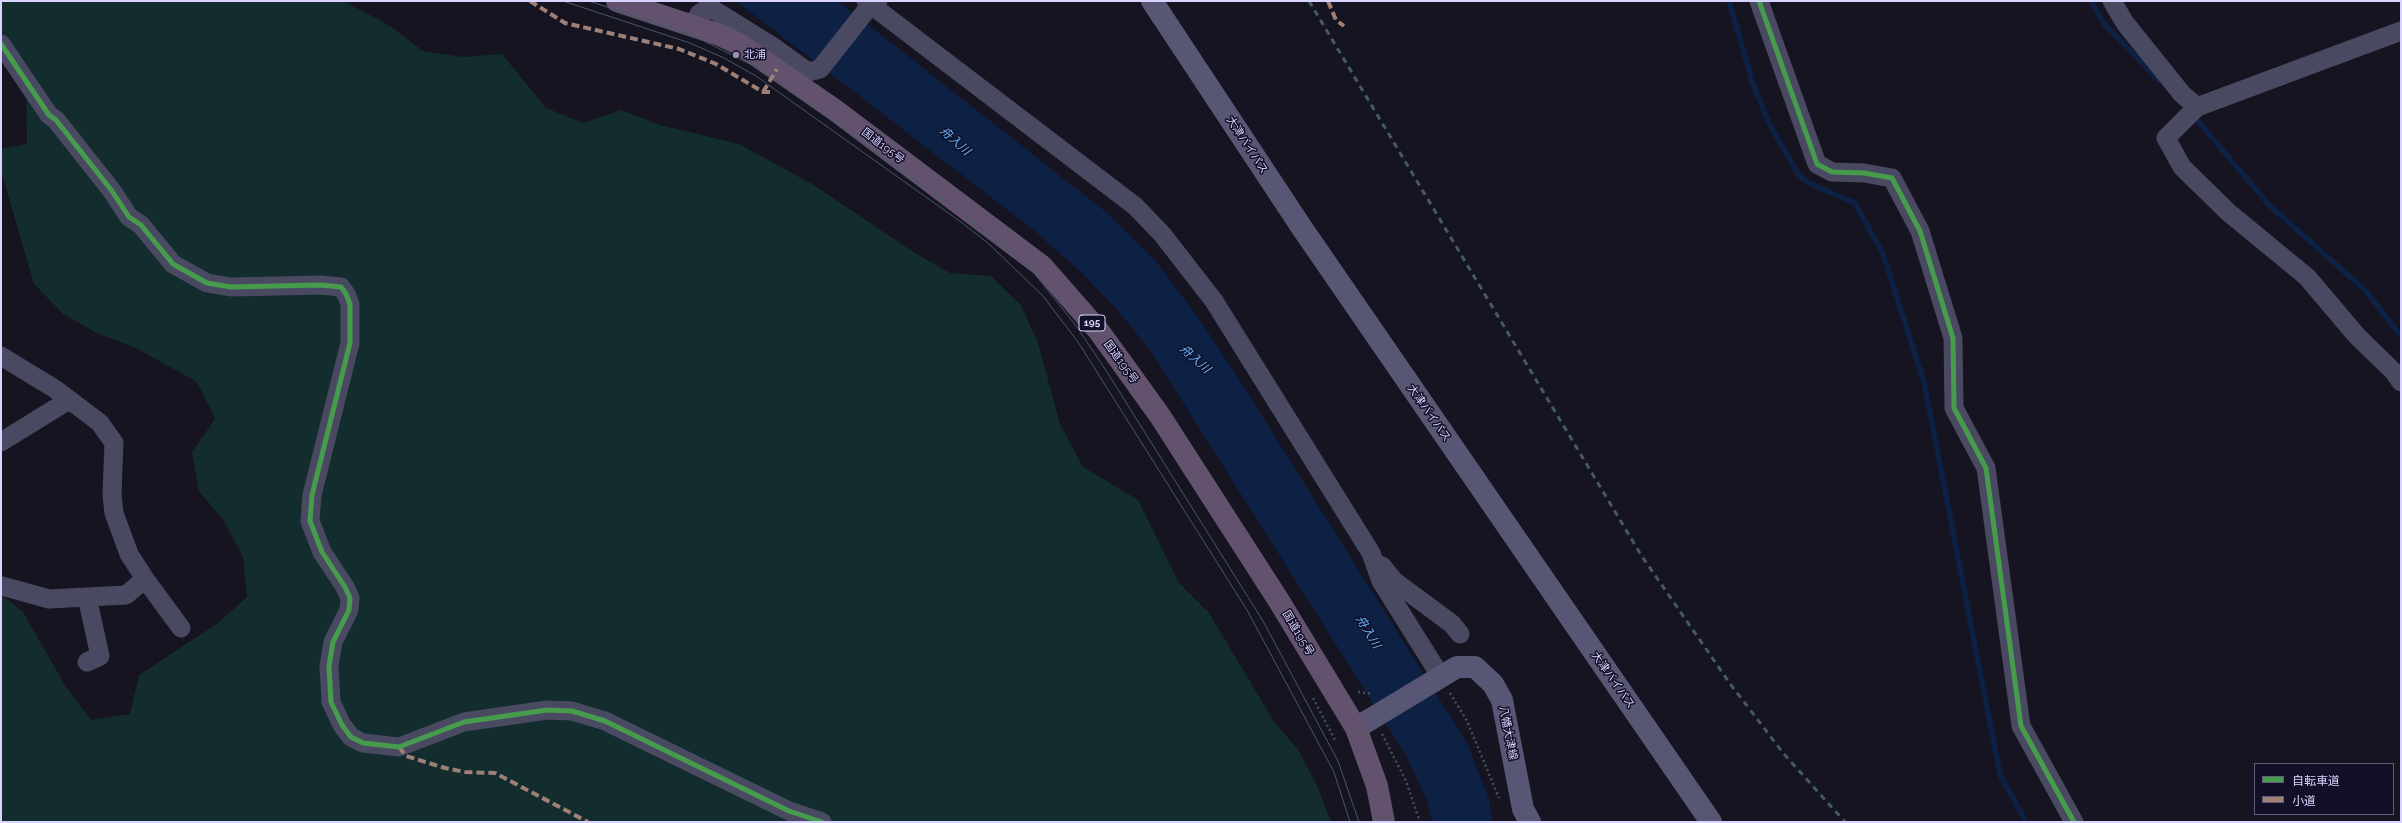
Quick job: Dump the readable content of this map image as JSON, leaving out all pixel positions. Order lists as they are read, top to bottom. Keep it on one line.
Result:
{"streets":{"highway":["国道195号","195"],"main road":["大津バイパス","八幡大津線"]},"crossings":[["国道195号","八幡大津線"]],"water":["舟入川"],"places":["北浦"],"legend":["自転車道","小道"]}
